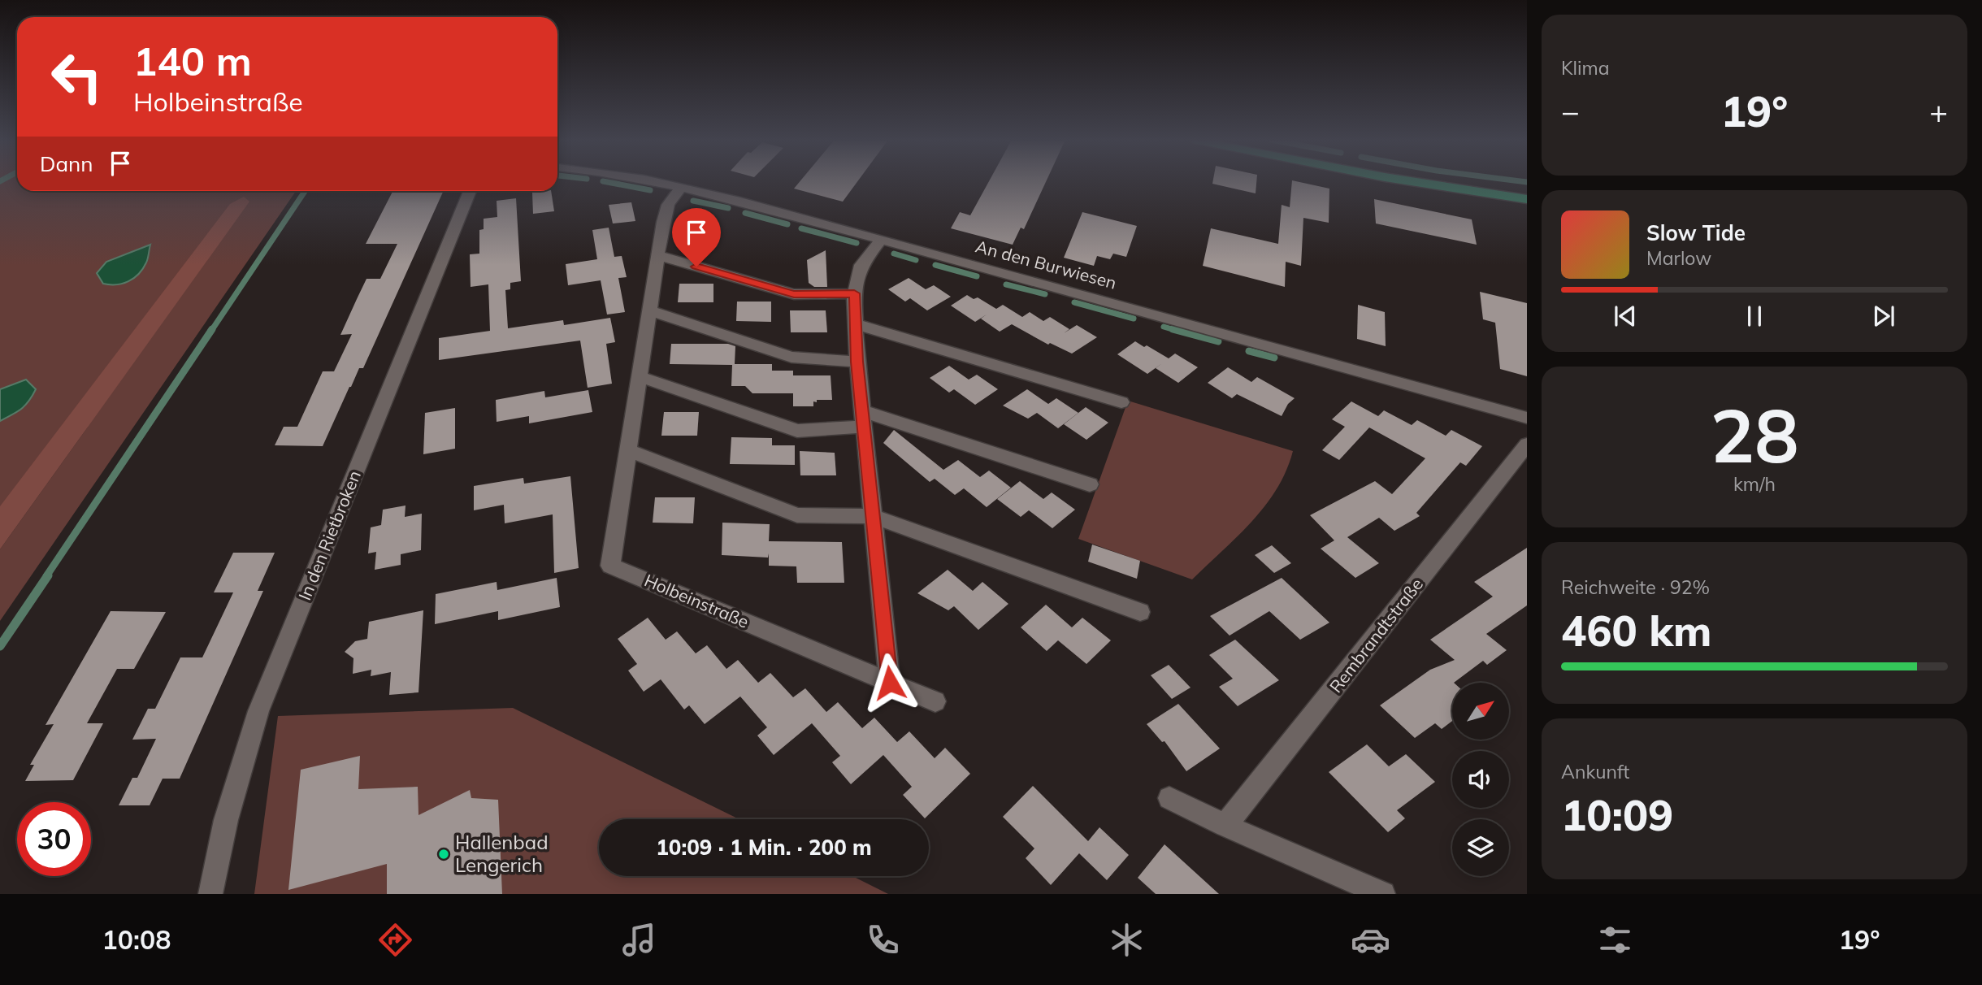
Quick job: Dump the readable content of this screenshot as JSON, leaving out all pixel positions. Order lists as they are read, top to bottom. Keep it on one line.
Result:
{"streets":{"street":["An den Burwiesen","In den Rietbroken","Holbeinstraße","Rembrandtstraße"]},"crossings":[["An den Burwiesen","Holbeinstraße"]],"places":["Hallenbad Lengerich"],"north":"top right","page":{"tile":["Klima",["28","km/h"],["Reichweite · 92%","460 km"],["Ankunft","10:09"]],"turn":["140 m","Holbeinstraße"],"heat":["−","19°","+"],"then":"Dann","song":["Slow Tide","Marlow"],"limit":"30","trip":"10:09 · 1 Min. · 200 m","tabs":["10:08","19°"]}}
